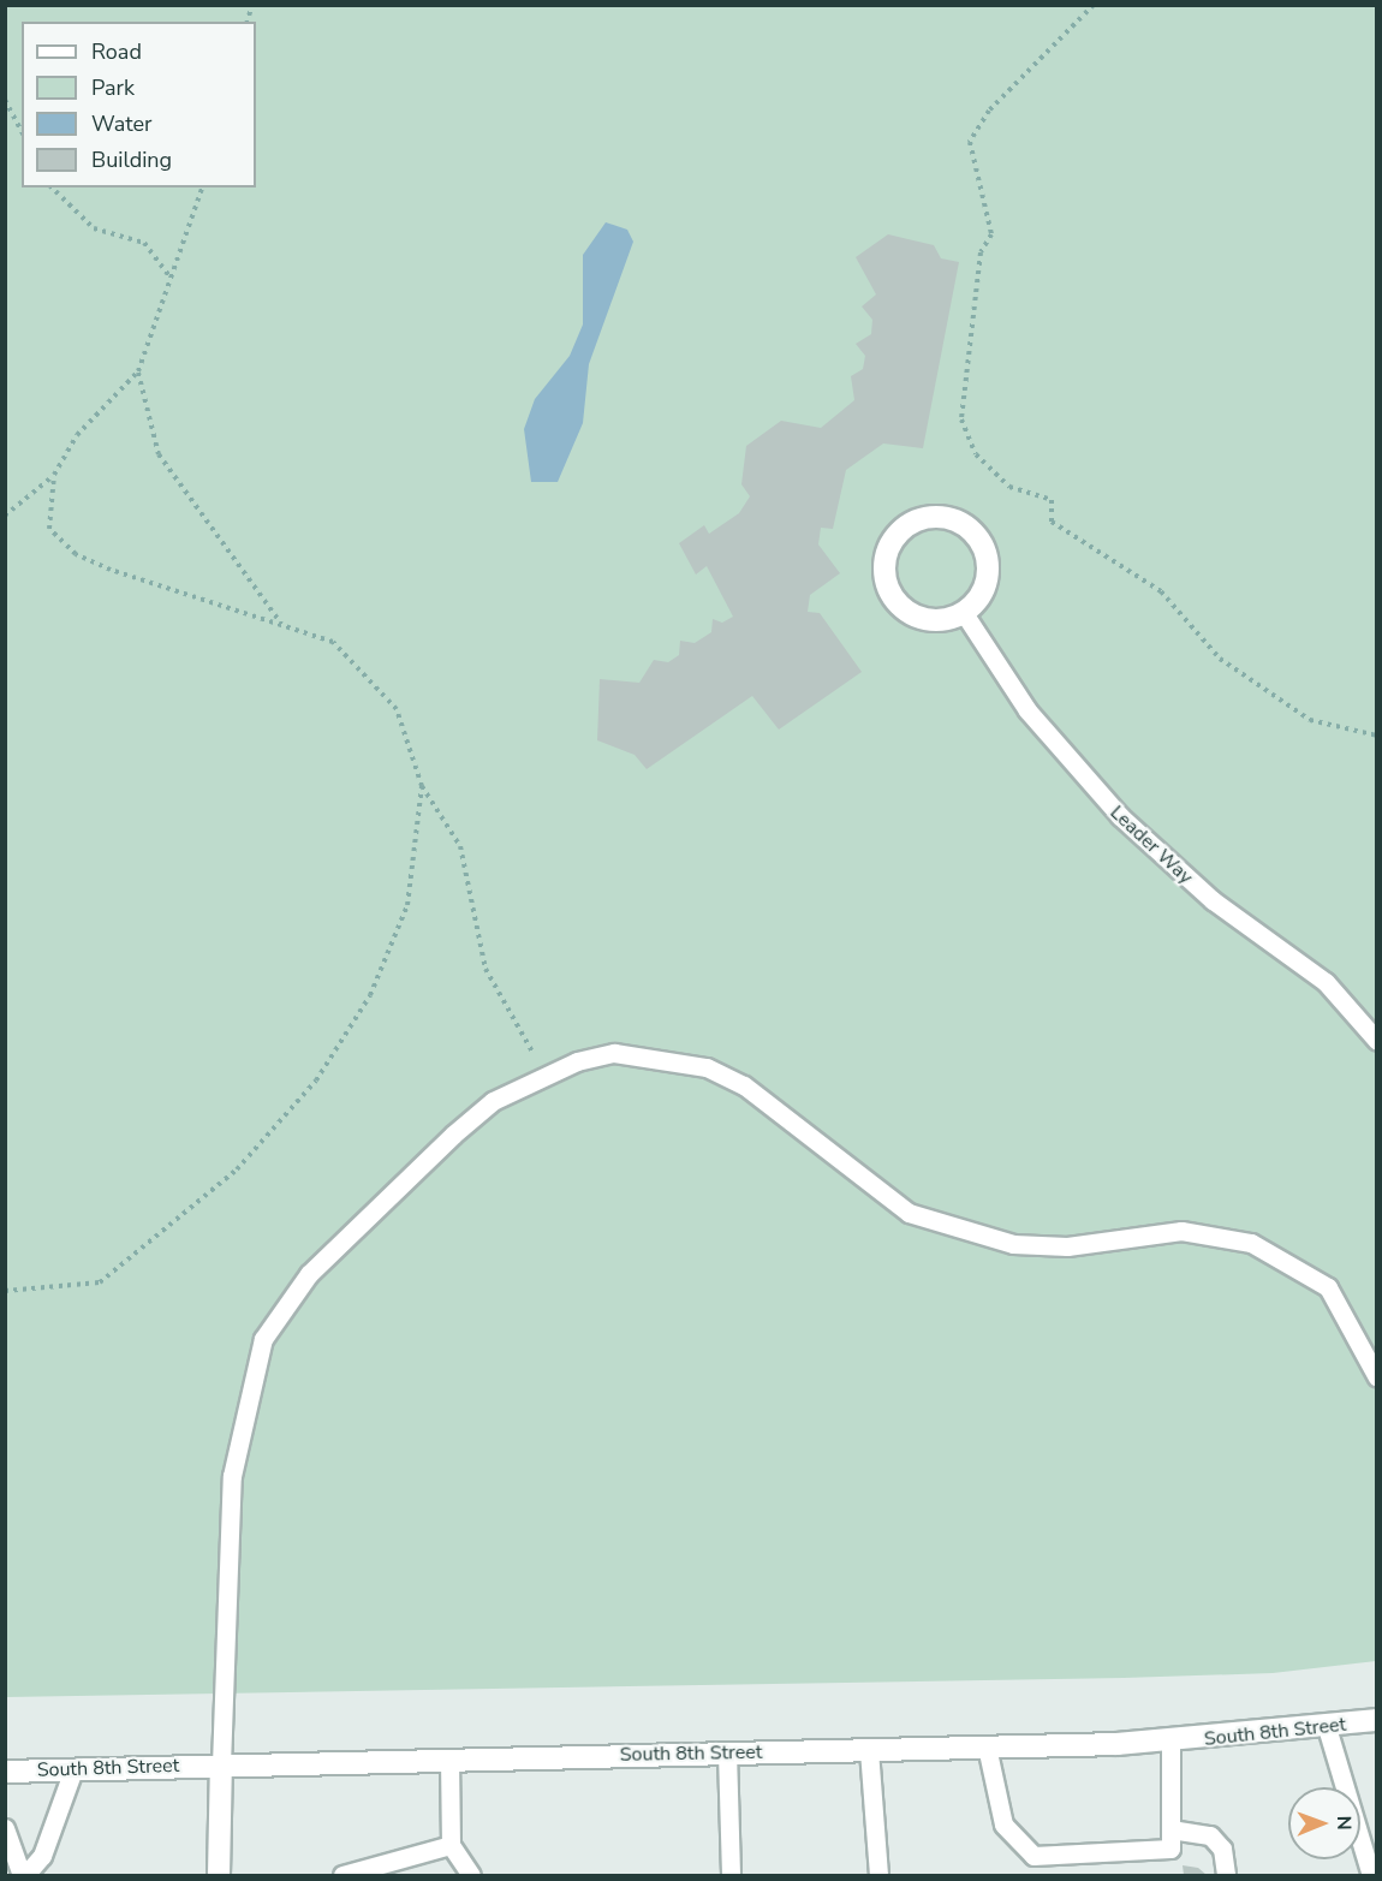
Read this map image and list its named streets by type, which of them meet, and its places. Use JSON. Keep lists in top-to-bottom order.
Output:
{
  "streets": {
    "main road": ["South 8th Street"],
    "lane": ["Leader Way"]
  },
  "legend": [
    "Road",
    "Park",
    "Water",
    "Building"
  ],
  "north": "right"
}
